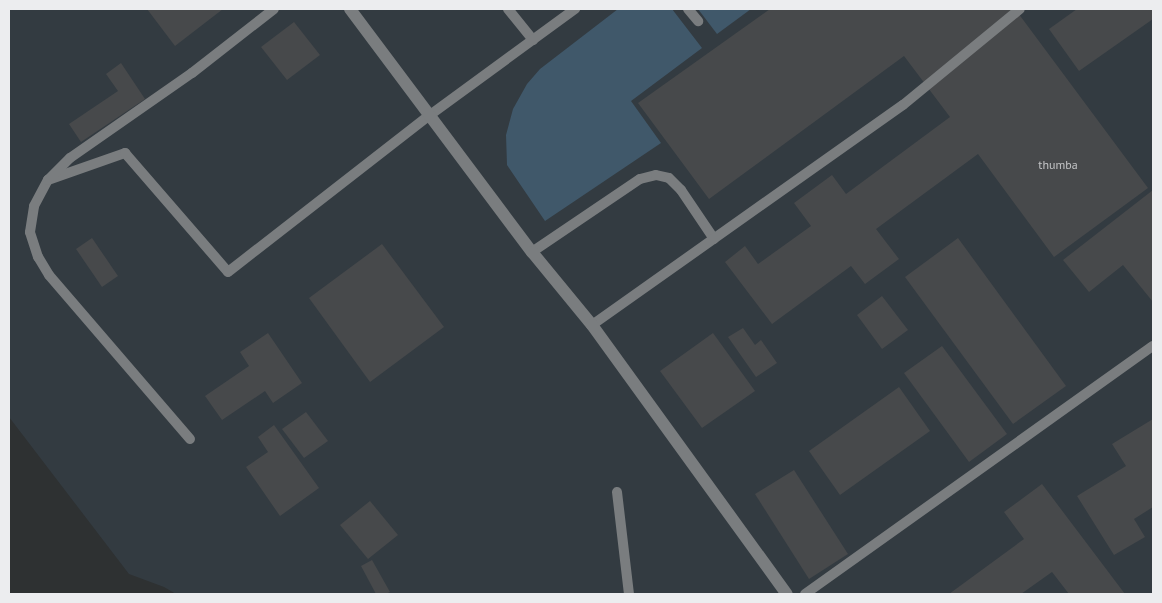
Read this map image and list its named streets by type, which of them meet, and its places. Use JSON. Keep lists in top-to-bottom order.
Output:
{
  "house_numbers": ["thumba"]
}
